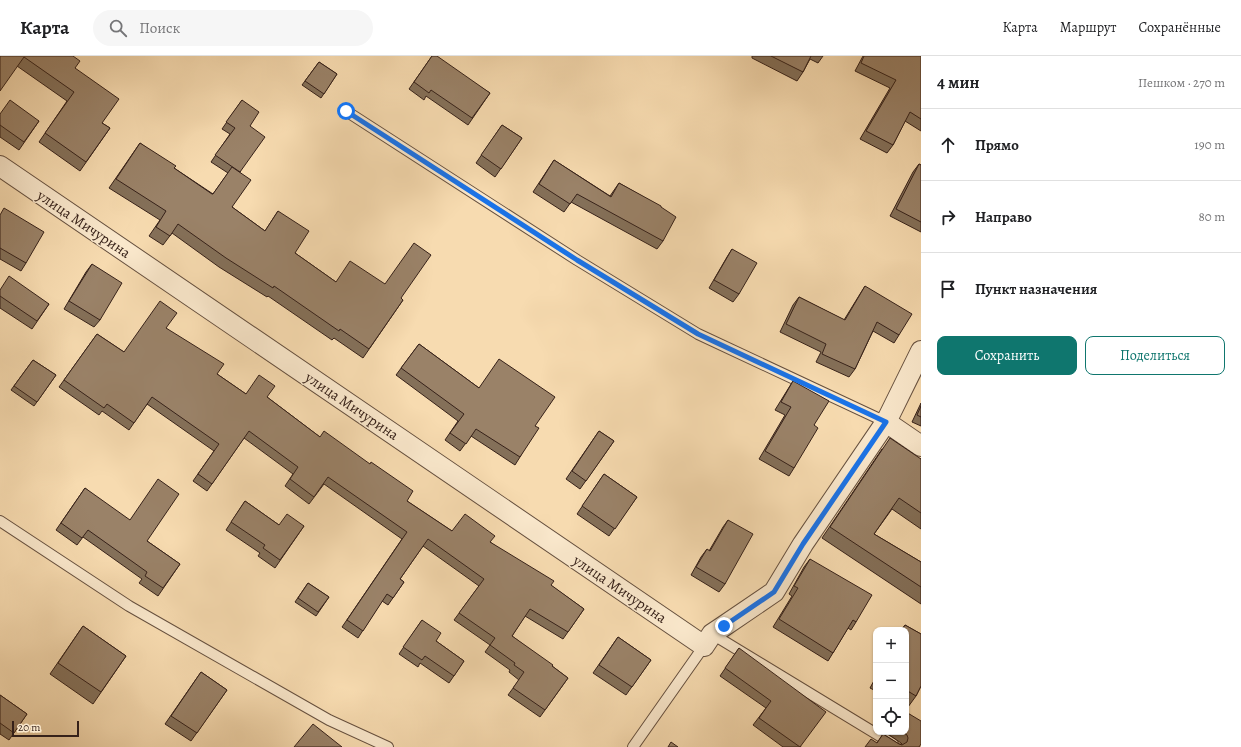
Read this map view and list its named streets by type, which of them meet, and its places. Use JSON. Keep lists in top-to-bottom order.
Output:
{
  "streets": {
    "street": ["улица Мичурина"]
  },
  "scale_bar": "20 m",
  "page": {
    "header": "Карта",
    "search": "Поиск",
    "nav": ["Карта", "Маршрут", "Сохранённые"],
    "heading": ["4 мин", "Пешком · 270 m"],
    "list": [
      ["Прямо", "190 m"],
      ["Направо", "80 m"],
      "Пункт назначения"
    ],
    "buttons": ["Сохранить", "Поделиться"],
    "map_buttons": ["+", "−"],
    "scale": "20 m"
  }
}
